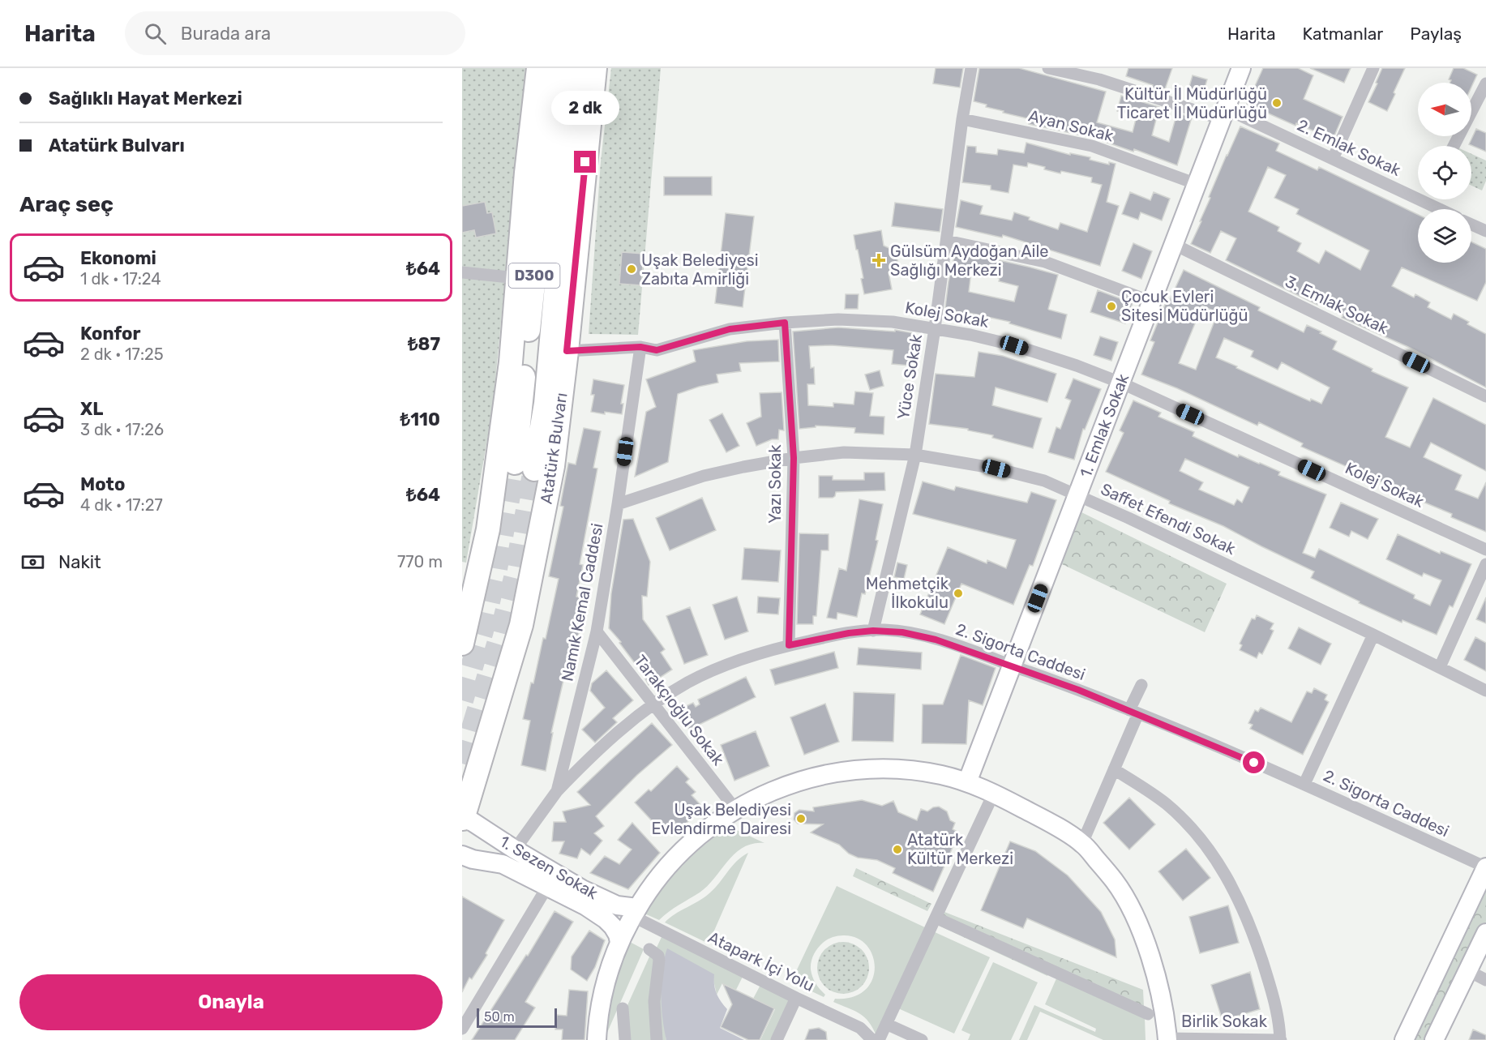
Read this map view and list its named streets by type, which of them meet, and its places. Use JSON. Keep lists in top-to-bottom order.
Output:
{
  "streets": {
    "highway": ["D300", "Atatürk Bulvarı"],
    "main road": ["1. Emlak Sokak", "1. Sezen Sokak"],
    "street": [
      "Ayan Sokak",
      "2. Emlak Sokak",
      "3. Emlak Sokak",
      "Kolej Sokak",
      "Yüce Sokak",
      "Yazı Sokak",
      "Saffet Efendi Sokak",
      "Namık Kemal Caddesi",
      "2. Sigorta Caddesi",
      "Tarakçıoğlu Sokak",
      "Atapark İçi Yolu",
      "Birlik Sokak"
    ]
  },
  "crossings": [
    ["Ayan Sokak", "Yüce Sokak"],
    ["Ayan Sokak", "1. Emlak Sokak"],
    ["2. Emlak Sokak", "1. Emlak Sokak"],
    ["3. Emlak Sokak", "1. Emlak Sokak"],
    ["Kolej Sokak", "Yüce Sokak"],
    ["Kolej Sokak", "1. Emlak Sokak"],
    ["Kolej Sokak", "Atatürk Bulvarı"],
    ["Kolej Sokak", "Yazı Sokak"],
    ["Kolej Sokak", "Namık Kemal Caddesi"],
    ["Yüce Sokak", "Saffet Efendi Sokak"],
    ["Yüce Sokak", "2. Sigorta Caddesi"],
    ["1. Emlak Sokak", "Saffet Efendi Sokak"],
    ["1. Emlak Sokak", "2. Sigorta Caddesi"],
    ["Atatürk Bulvarı", "1. Sezen Sokak"],
    ["Yazı Sokak", "Saffet Efendi Sokak"],
    ["Yazı Sokak", "2. Sigorta Caddesi"],
    ["Saffet Efendi Sokak", "Namık Kemal Caddesi"],
    ["Namık Kemal Caddesi", "2. Sigorta Caddesi"],
    ["Namık Kemal Caddesi", "Tarakçıoğlu Sokak"],
    ["Namık Kemal Caddesi", "1. Sezen Sokak"],
    ["2. Sigorta Caddesi", "Tarakçıoğlu Sokak"],
    ["1. Sezen Sokak", "Atapark İçi Yolu"]
  ],
  "places": {
    "other": [
      "Kültür İl Müdürlüğü Ticaret İl Müdürlüğü",
      "Uşak Belediyesi Zabıta Amirliği",
      "Çocuk Evleri Sitesi Müdürlüğü",
      "Mehmetçik İlkokulu",
      "Uşak Belediyesi Evlendirme Dairesi",
      "Atatürk Kültür Merkezi"
    ],
    "health": ["Gülsüm Aydoğan Aile Sağlığı Merkezi"]
  },
  "scale_bar": "50 m",
  "north": "left",
  "page": {
    "header": "Harita",
    "search": "Burada ara",
    "nav": ["Harita", "Katmanlar", "Paylaş"],
    "banner": ["Sağlıklı Hayat Merkezi", "Atatürk Bulvarı"],
    "bubble": "2 dk",
    "heading": "Araç seç",
    "list": [
      {
        "name": "Ekonomi",
        "note": "1 dk · 17:24",
        "value": "₺64"
      },
      {
        "name": "Konfor",
        "note": "2 dk · 17:25",
        "value": "₺87"
      },
      {
        "name": "XL",
        "note": "3 dk · 17:26",
        "value": "₺110"
      },
      {
        "name": "Moto",
        "note": "4 dk · 17:27",
        "value": "₺64"
      }
    ],
    "pay": ["Nakit", "770 m"],
    "buttons": "Onayla",
    "scale": "50 m"
  }
}
